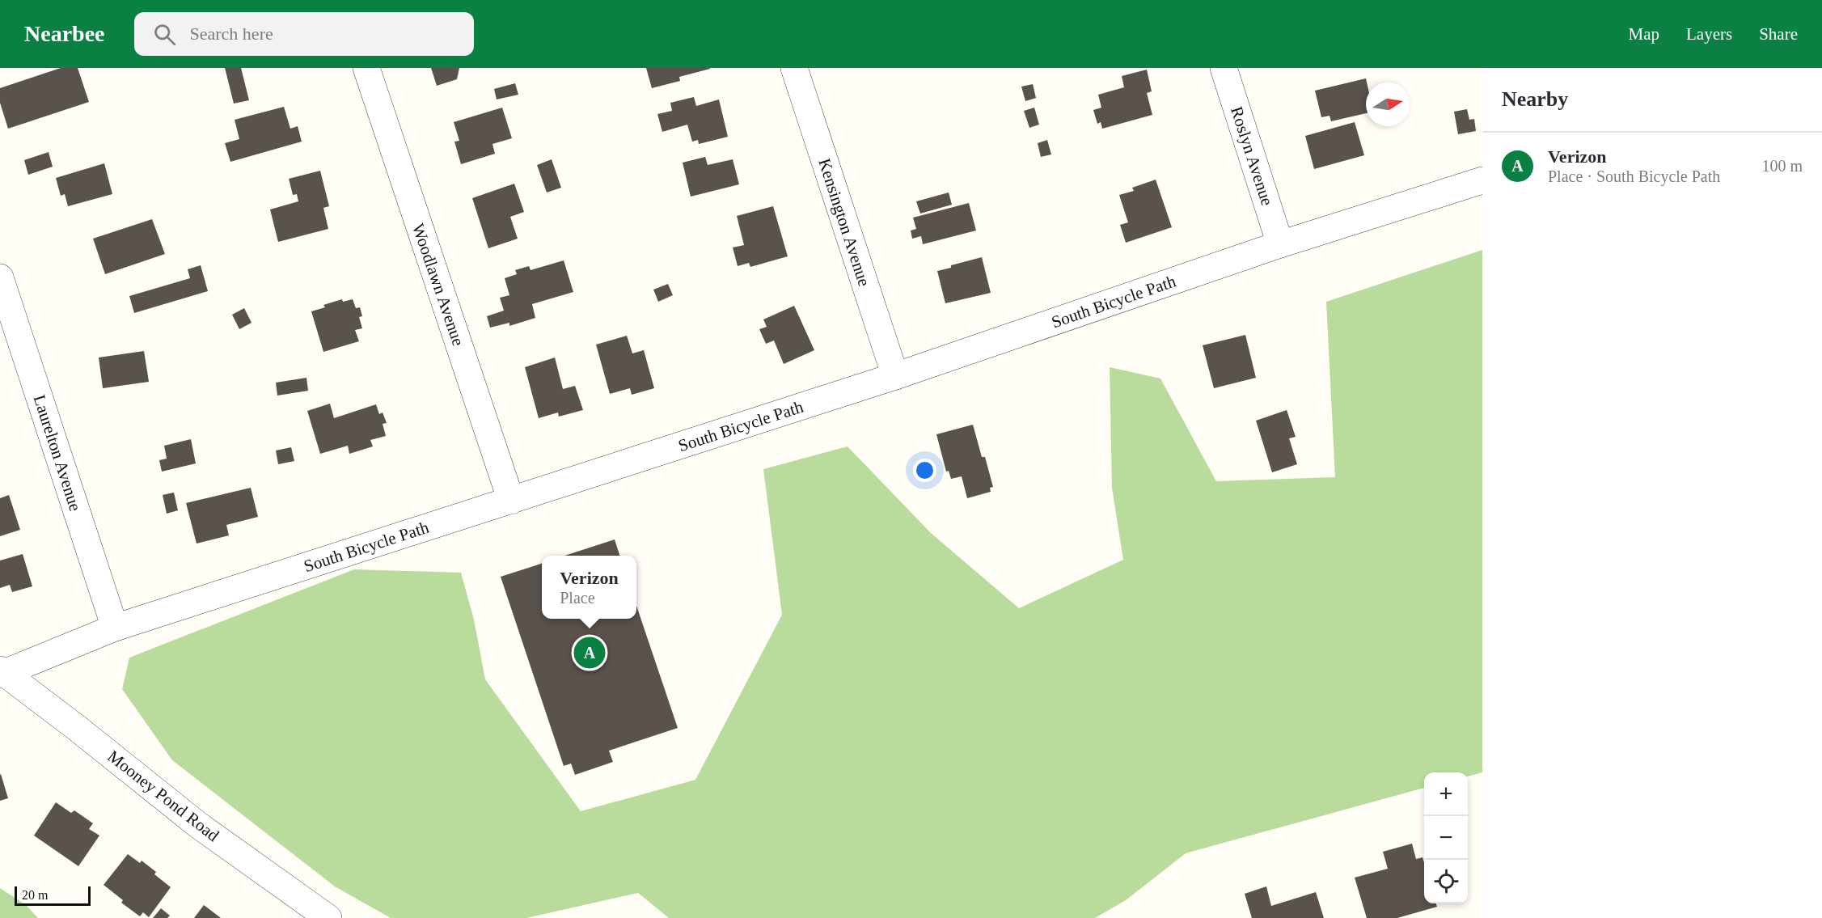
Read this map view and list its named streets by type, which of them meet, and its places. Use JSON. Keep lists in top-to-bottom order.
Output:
{
  "streets": {
    "street": [
      "Roslyn Avenue",
      "Kensington Avenue",
      "Woodlawn Avenue",
      "South Bicycle Path",
      "Laurelton Avenue",
      "Mooney Pond Road"
    ]
  },
  "crossings": [
    ["Roslyn Avenue", "South Bicycle Path"],
    ["Kensington Avenue", "South Bicycle Path"],
    ["Woodlawn Avenue", "South Bicycle Path"],
    ["South Bicycle Path", "Laurelton Avenue"],
    ["South Bicycle Path", "Mooney Pond Road"]
  ],
  "scale_bar": "20 m",
  "north": "right",
  "page": {
    "header": "Nearbee",
    "search": "Search here",
    "nav": ["Map", "Layers", "Share"],
    "heading": "Nearby",
    "list": [
      {
        "mark": "A",
        "name": "Verizon",
        "note": "Place · South Bicycle Path",
        "value": "100 m"
      }
    ],
    "popup": ["Verizon", "Place"],
    "pins": "A",
    "map_buttons": ["+", "−"],
    "scale": "20 m"
  }
}
